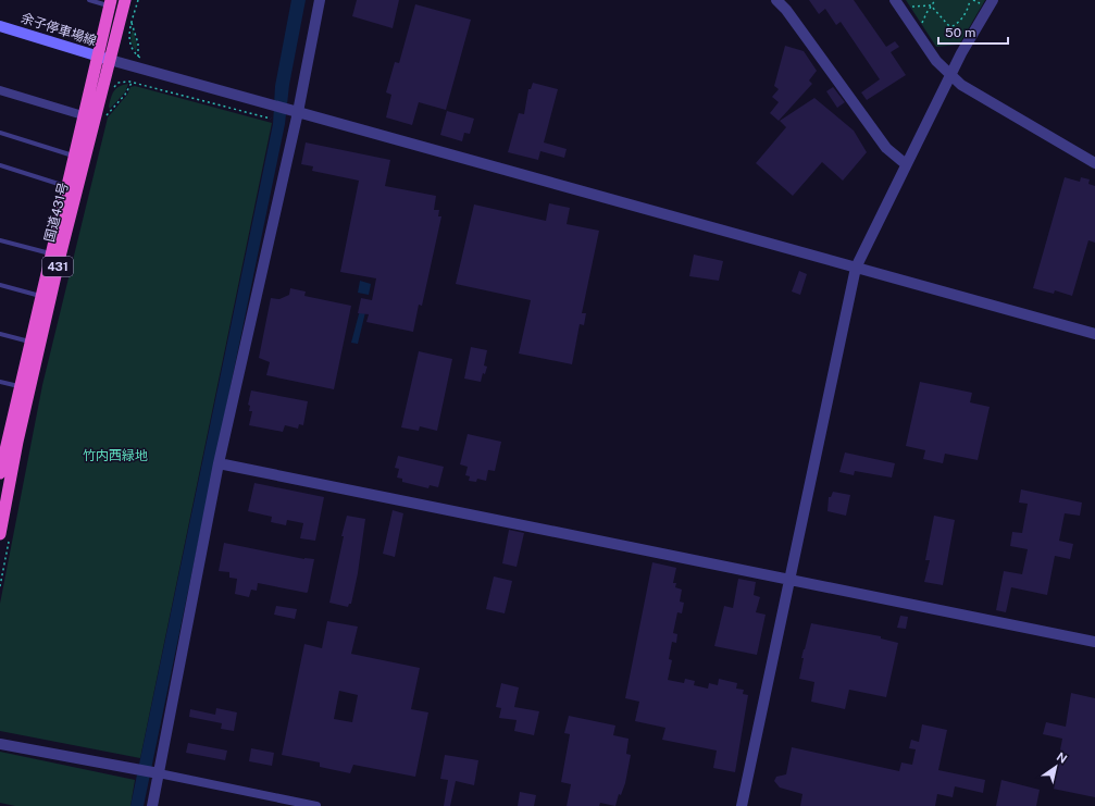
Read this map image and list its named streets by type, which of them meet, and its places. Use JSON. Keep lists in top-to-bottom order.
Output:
{
  "streets": {
    "highway": ["国道431号", "431"],
    "main road": ["余子停車場線"]
  },
  "crossings": [
    ["余子停車場線", "国道431号"]
  ],
  "parks": ["竹内西緑地"],
  "scale_bar": "50 m",
  "north": "top right"
}
